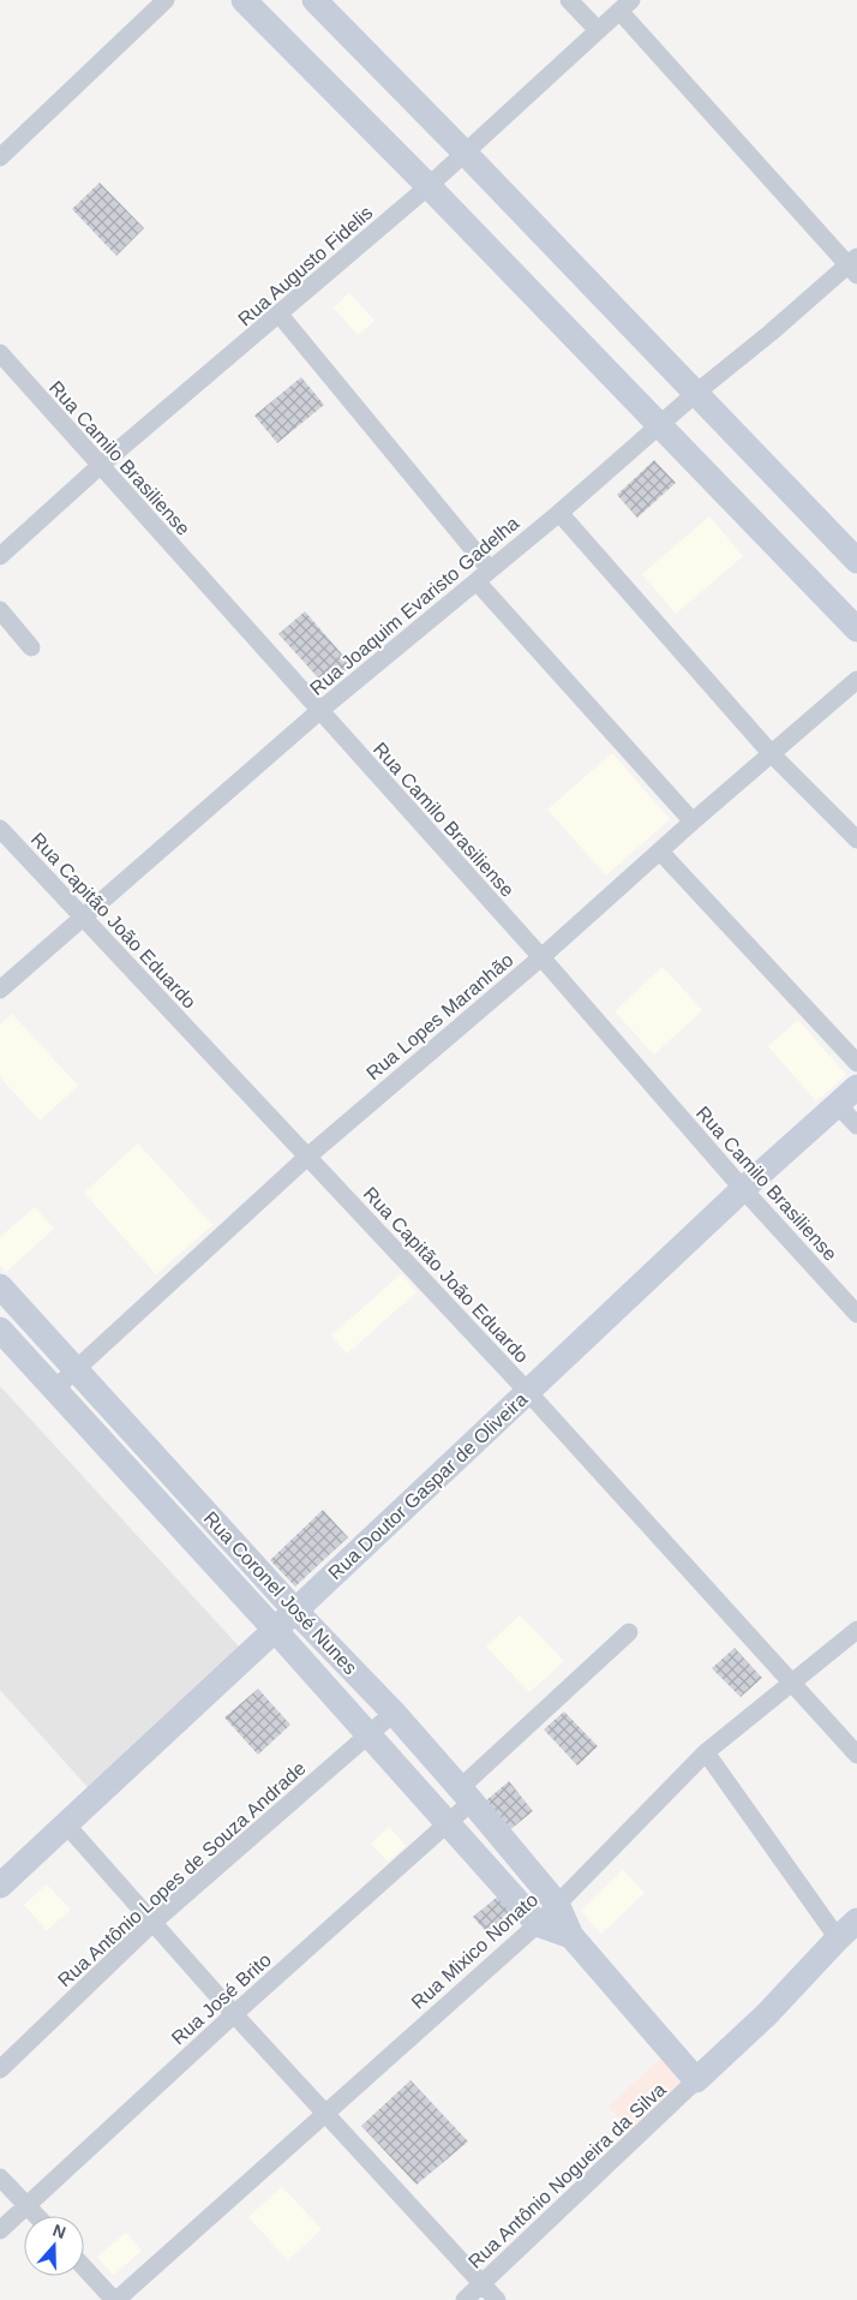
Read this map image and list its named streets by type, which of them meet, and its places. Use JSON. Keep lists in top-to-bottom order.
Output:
{
  "streets": {
    "street": [
      "Rua Augusto Fidelis",
      "Rua Camilo Brasiliense",
      "Rua Joaquim Evaristo Gadelha",
      "Rua Capitão João Eduardo",
      "Rua Lopes Maranhão",
      "Rua Doutor Gaspar de Oliveira",
      "Rua Coronel José Nunes",
      "Rua Antônio Lopes de Souza Andrade",
      "Rua Mixico Nonato",
      "Rua José Brito",
      "Rua Antônio Nogueira da Silva"
    ]
  },
  "crossings": [
    ["Rua Augusto Fidelis", "Rua Camilo Brasiliense"],
    ["Rua Camilo Brasiliense", "Rua Joaquim Evaristo Gadelha"],
    ["Rua Camilo Brasiliense", "Rua Lopes Maranhão"],
    ["Rua Camilo Brasiliense", "Rua Doutor Gaspar de Oliveira"],
    ["Rua Joaquim Evaristo Gadelha", "Rua Capitão João Eduardo"],
    ["Rua Capitão João Eduardo", "Rua Lopes Maranhão"],
    ["Rua Capitão João Eduardo", "Rua Doutor Gaspar de Oliveira"],
    ["Rua Capitão João Eduardo", "Rua Mixico Nonato"],
    ["Rua Lopes Maranhão", "Rua Coronel José Nunes"],
    ["Rua Doutor Gaspar de Oliveira", "Rua Coronel José Nunes"],
    ["Rua Coronel José Nunes", "Rua Antônio Lopes de Souza Andrade"],
    ["Rua Coronel José Nunes", "Rua Mixico Nonato"],
    ["Rua Coronel José Nunes", "Rua José Brito"]
  ],
  "north": "top"
}
